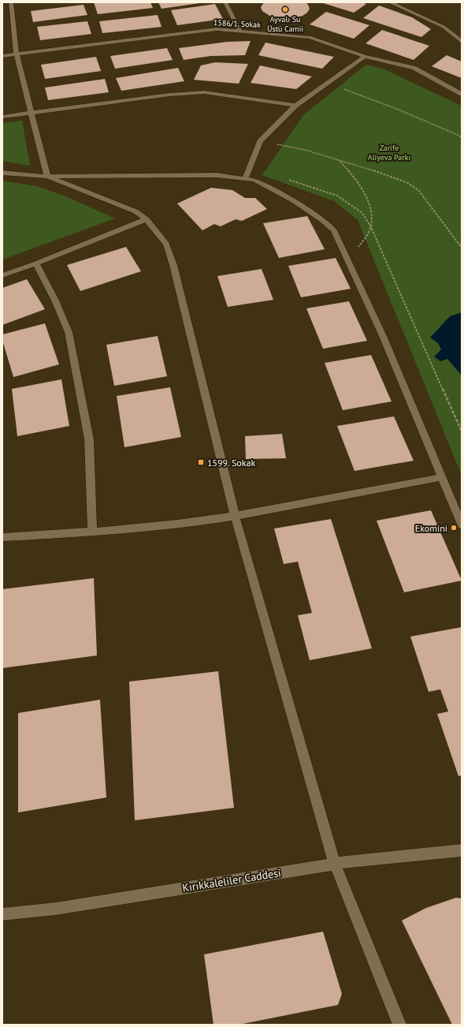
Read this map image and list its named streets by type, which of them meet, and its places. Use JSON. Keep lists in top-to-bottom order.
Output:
{
  "streets": {
    "street": ["1586/1. Sokak", "Kırıkkaleliler Caddesi"]
  },
  "parks": ["Zarife Aliyeva Parkı"],
  "places": {
    "other": ["Ayvalı Su Üstü Camii", "Ekomini"],
    "transit": ["1599. Sokak"]
  }
}
